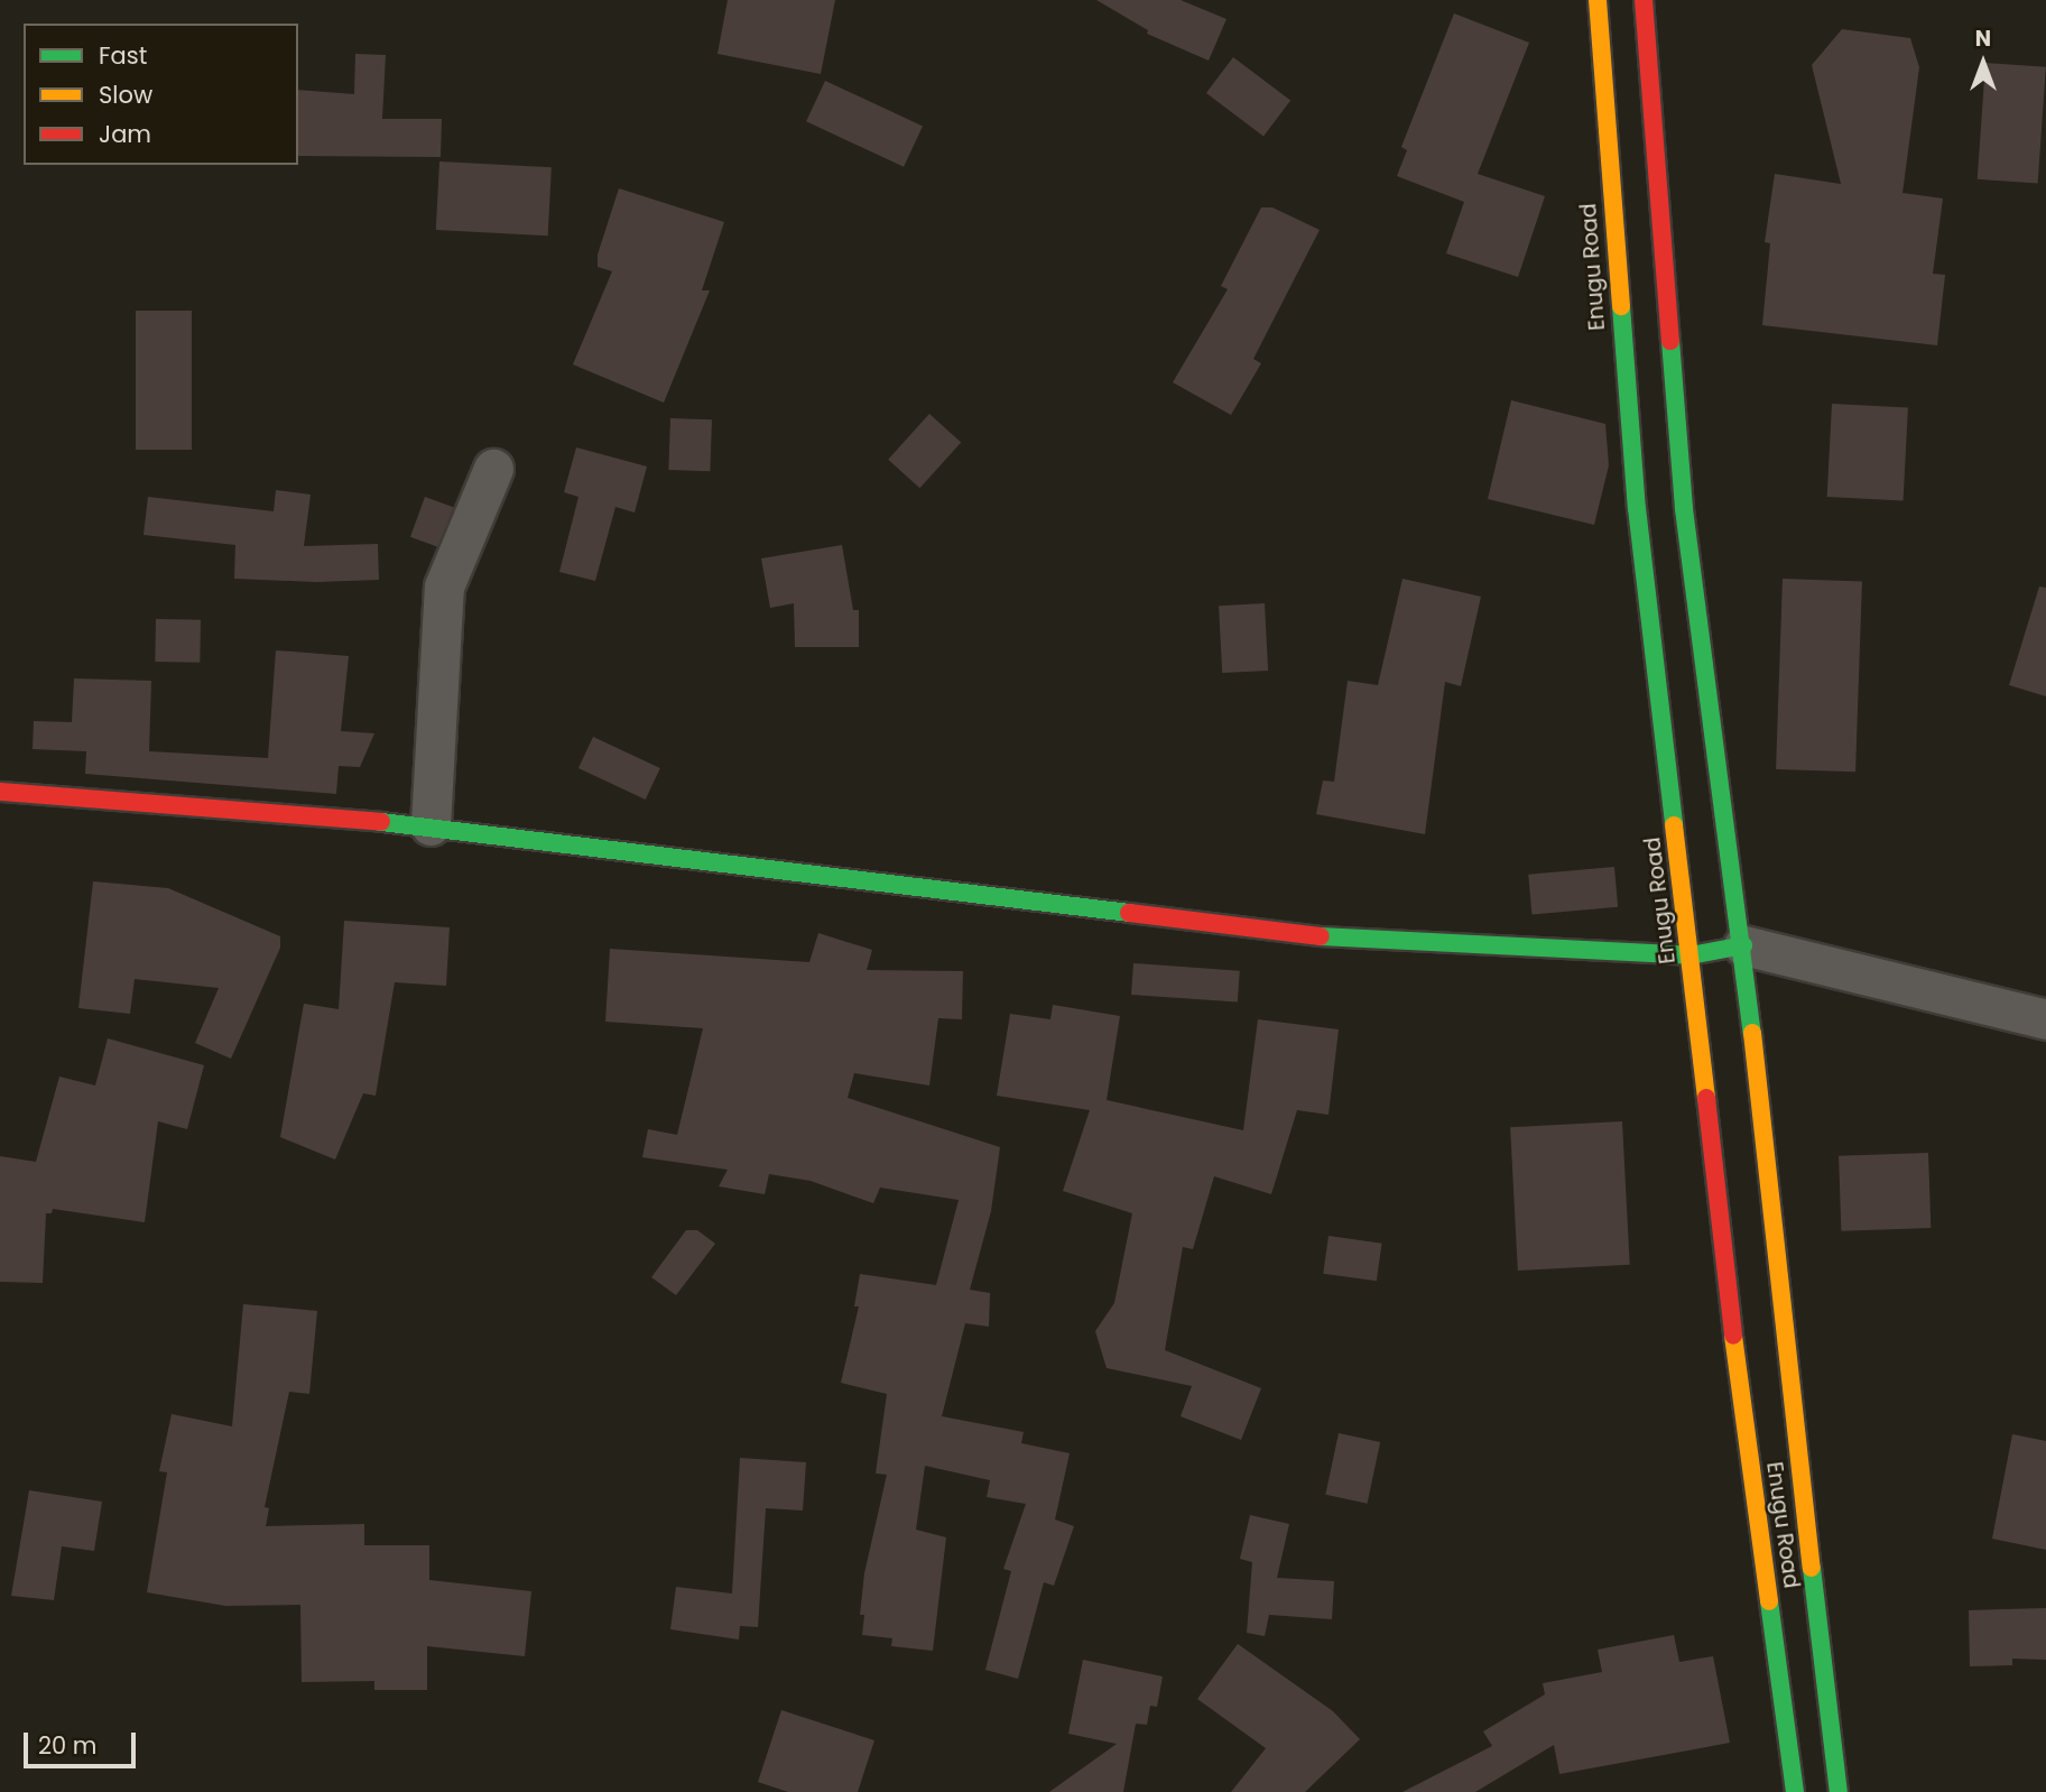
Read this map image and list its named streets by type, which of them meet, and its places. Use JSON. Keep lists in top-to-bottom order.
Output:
{
  "streets": {
    "main road": ["Enugu Road"]
  },
  "legend": ["Fast", "Slow", "Jam"],
  "scale_bar": "20 m",
  "north": "top"
}
